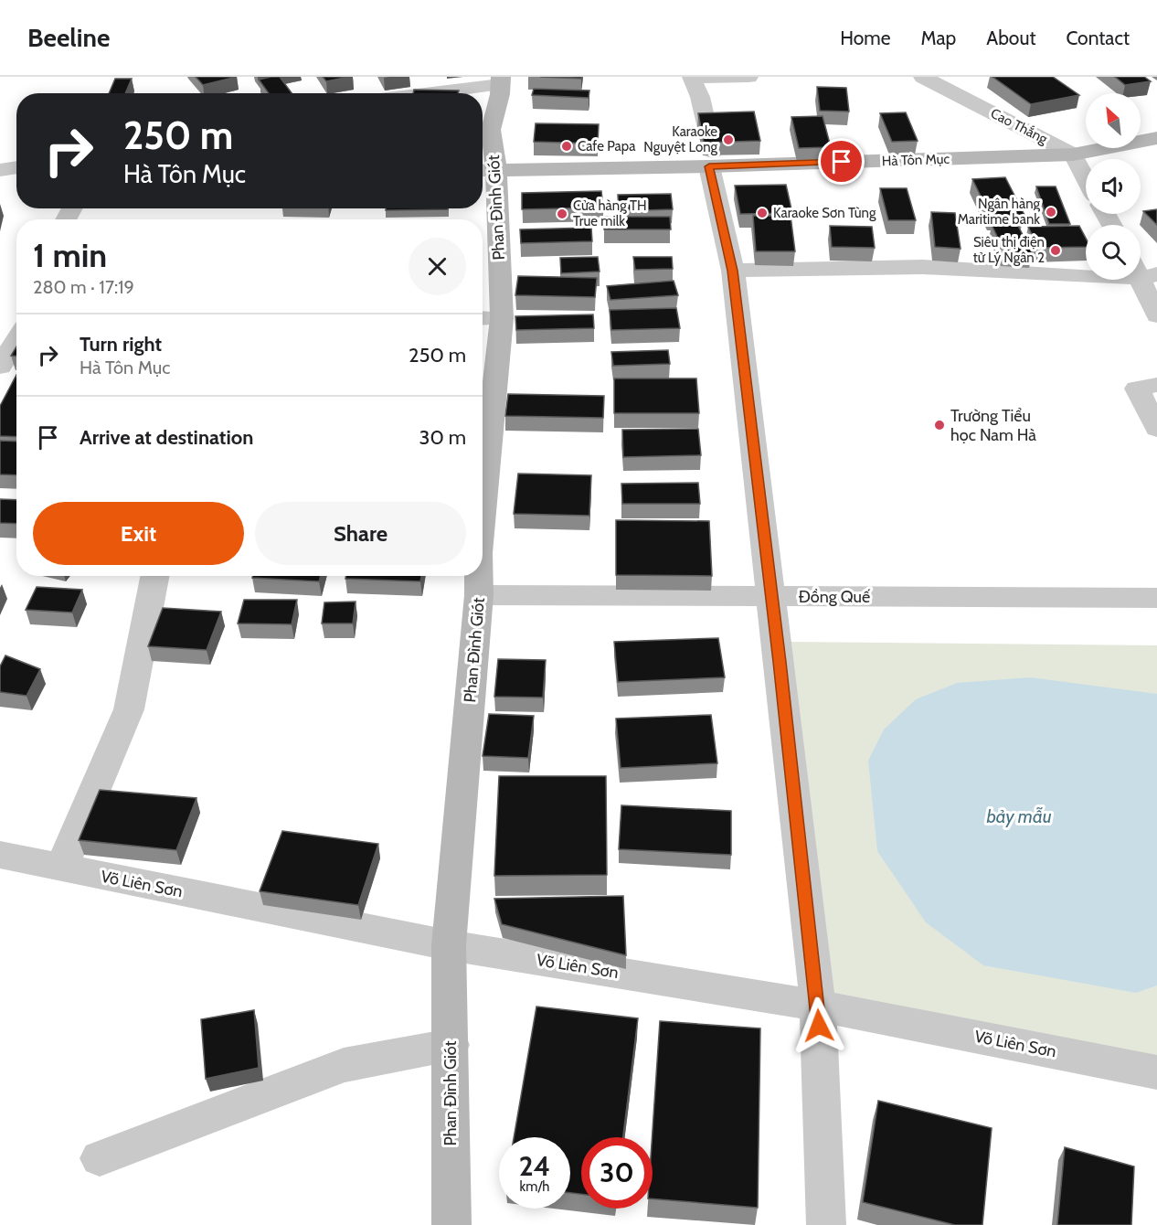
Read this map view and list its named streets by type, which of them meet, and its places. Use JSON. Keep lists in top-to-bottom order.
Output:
{
  "streets": {
    "street": [
      "Cao Thắng",
      "Hà Tôn Mục",
      "Phan Đình Giót",
      "Đồng Quế",
      "Võ Liên Sơn"
    ]
  },
  "crossings": [
    ["Cao Thắng", "Hà Tôn Mục"],
    ["Hà Tôn Mục", "Phan Đình Giót"],
    ["Phan Đình Giót", "Đồng Quế"],
    ["Phan Đình Giót", "Võ Liên Sơn"]
  ],
  "water": ["bảy mẫu"],
  "places": [
    "Karaoke Nguyệt Long",
    "Cafe Papa",
    "Ngân hàng Maritime bank",
    "Karaoke Sơn Tùng",
    "Cửa hàng TH True milk",
    "Siêu thị điện tử Lý Ngân 2",
    "Trường Tiểu học Nam Hà"
  ],
  "north": "top left",
  "page": {
    "header": "Beeline",
    "nav": [
      "Home",
      "Map",
      "About",
      "Contact"
    ],
    "turn": ["250 m", "Hà Tôn Mục"],
    "heading": ["1 min", "280 m · 17:19"],
    "list": [
      {
        "name": "Turn right",
        "note": "Hà Tôn Mục",
        "value": "250 m"
      },
      {
        "name": "Arrive at destination",
        "value": "30 m"
      }
    ],
    "buttons": ["Exit", "Share"],
    "speed": "24 km/h",
    "limit": "30"
  }
}
